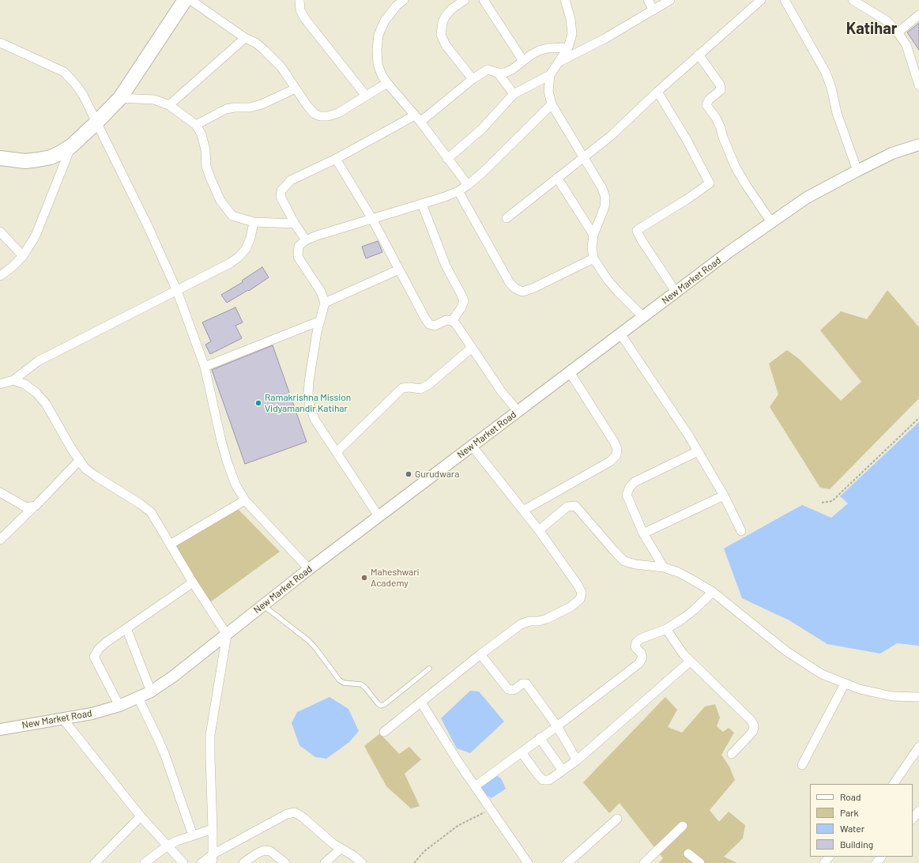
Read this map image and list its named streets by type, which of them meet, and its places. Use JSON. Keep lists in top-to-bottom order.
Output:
{
  "streets": {
    "street": ["New Market Road"]
  },
  "districts": ["Katihar"],
  "places": ["Ramakrishna Mission Vidyamandir Katihar", "Gurudwara", "Maheshwari Academy"],
  "legend": [
    "Road",
    "Park",
    "Water",
    "Building"
  ]
}
